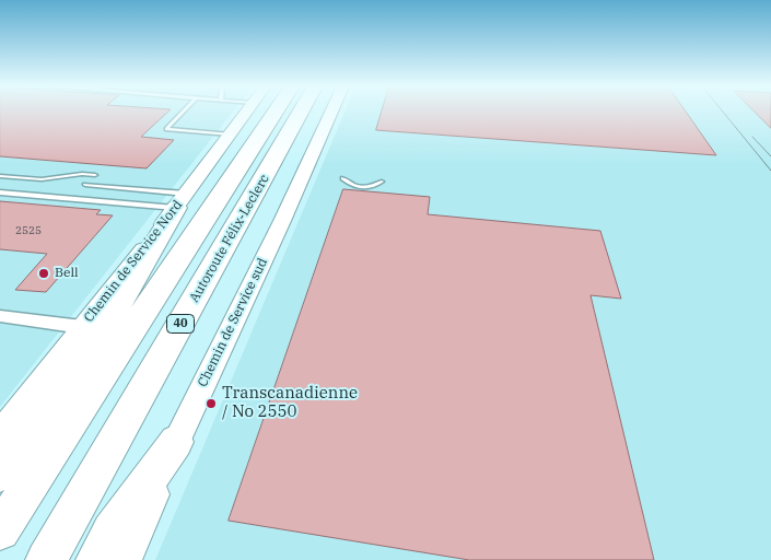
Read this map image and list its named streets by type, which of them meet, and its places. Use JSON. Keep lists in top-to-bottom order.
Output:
{
  "streets": {
    "highway": ["Autoroute Félix-Leclerc", "40"],
    "main road": ["Chemin de Service Nord", "Chemin de Service sud"]
  },
  "places": ["Bell", "Transcanadienne / No 2550"],
  "house_numbers": ["2525"]
}
